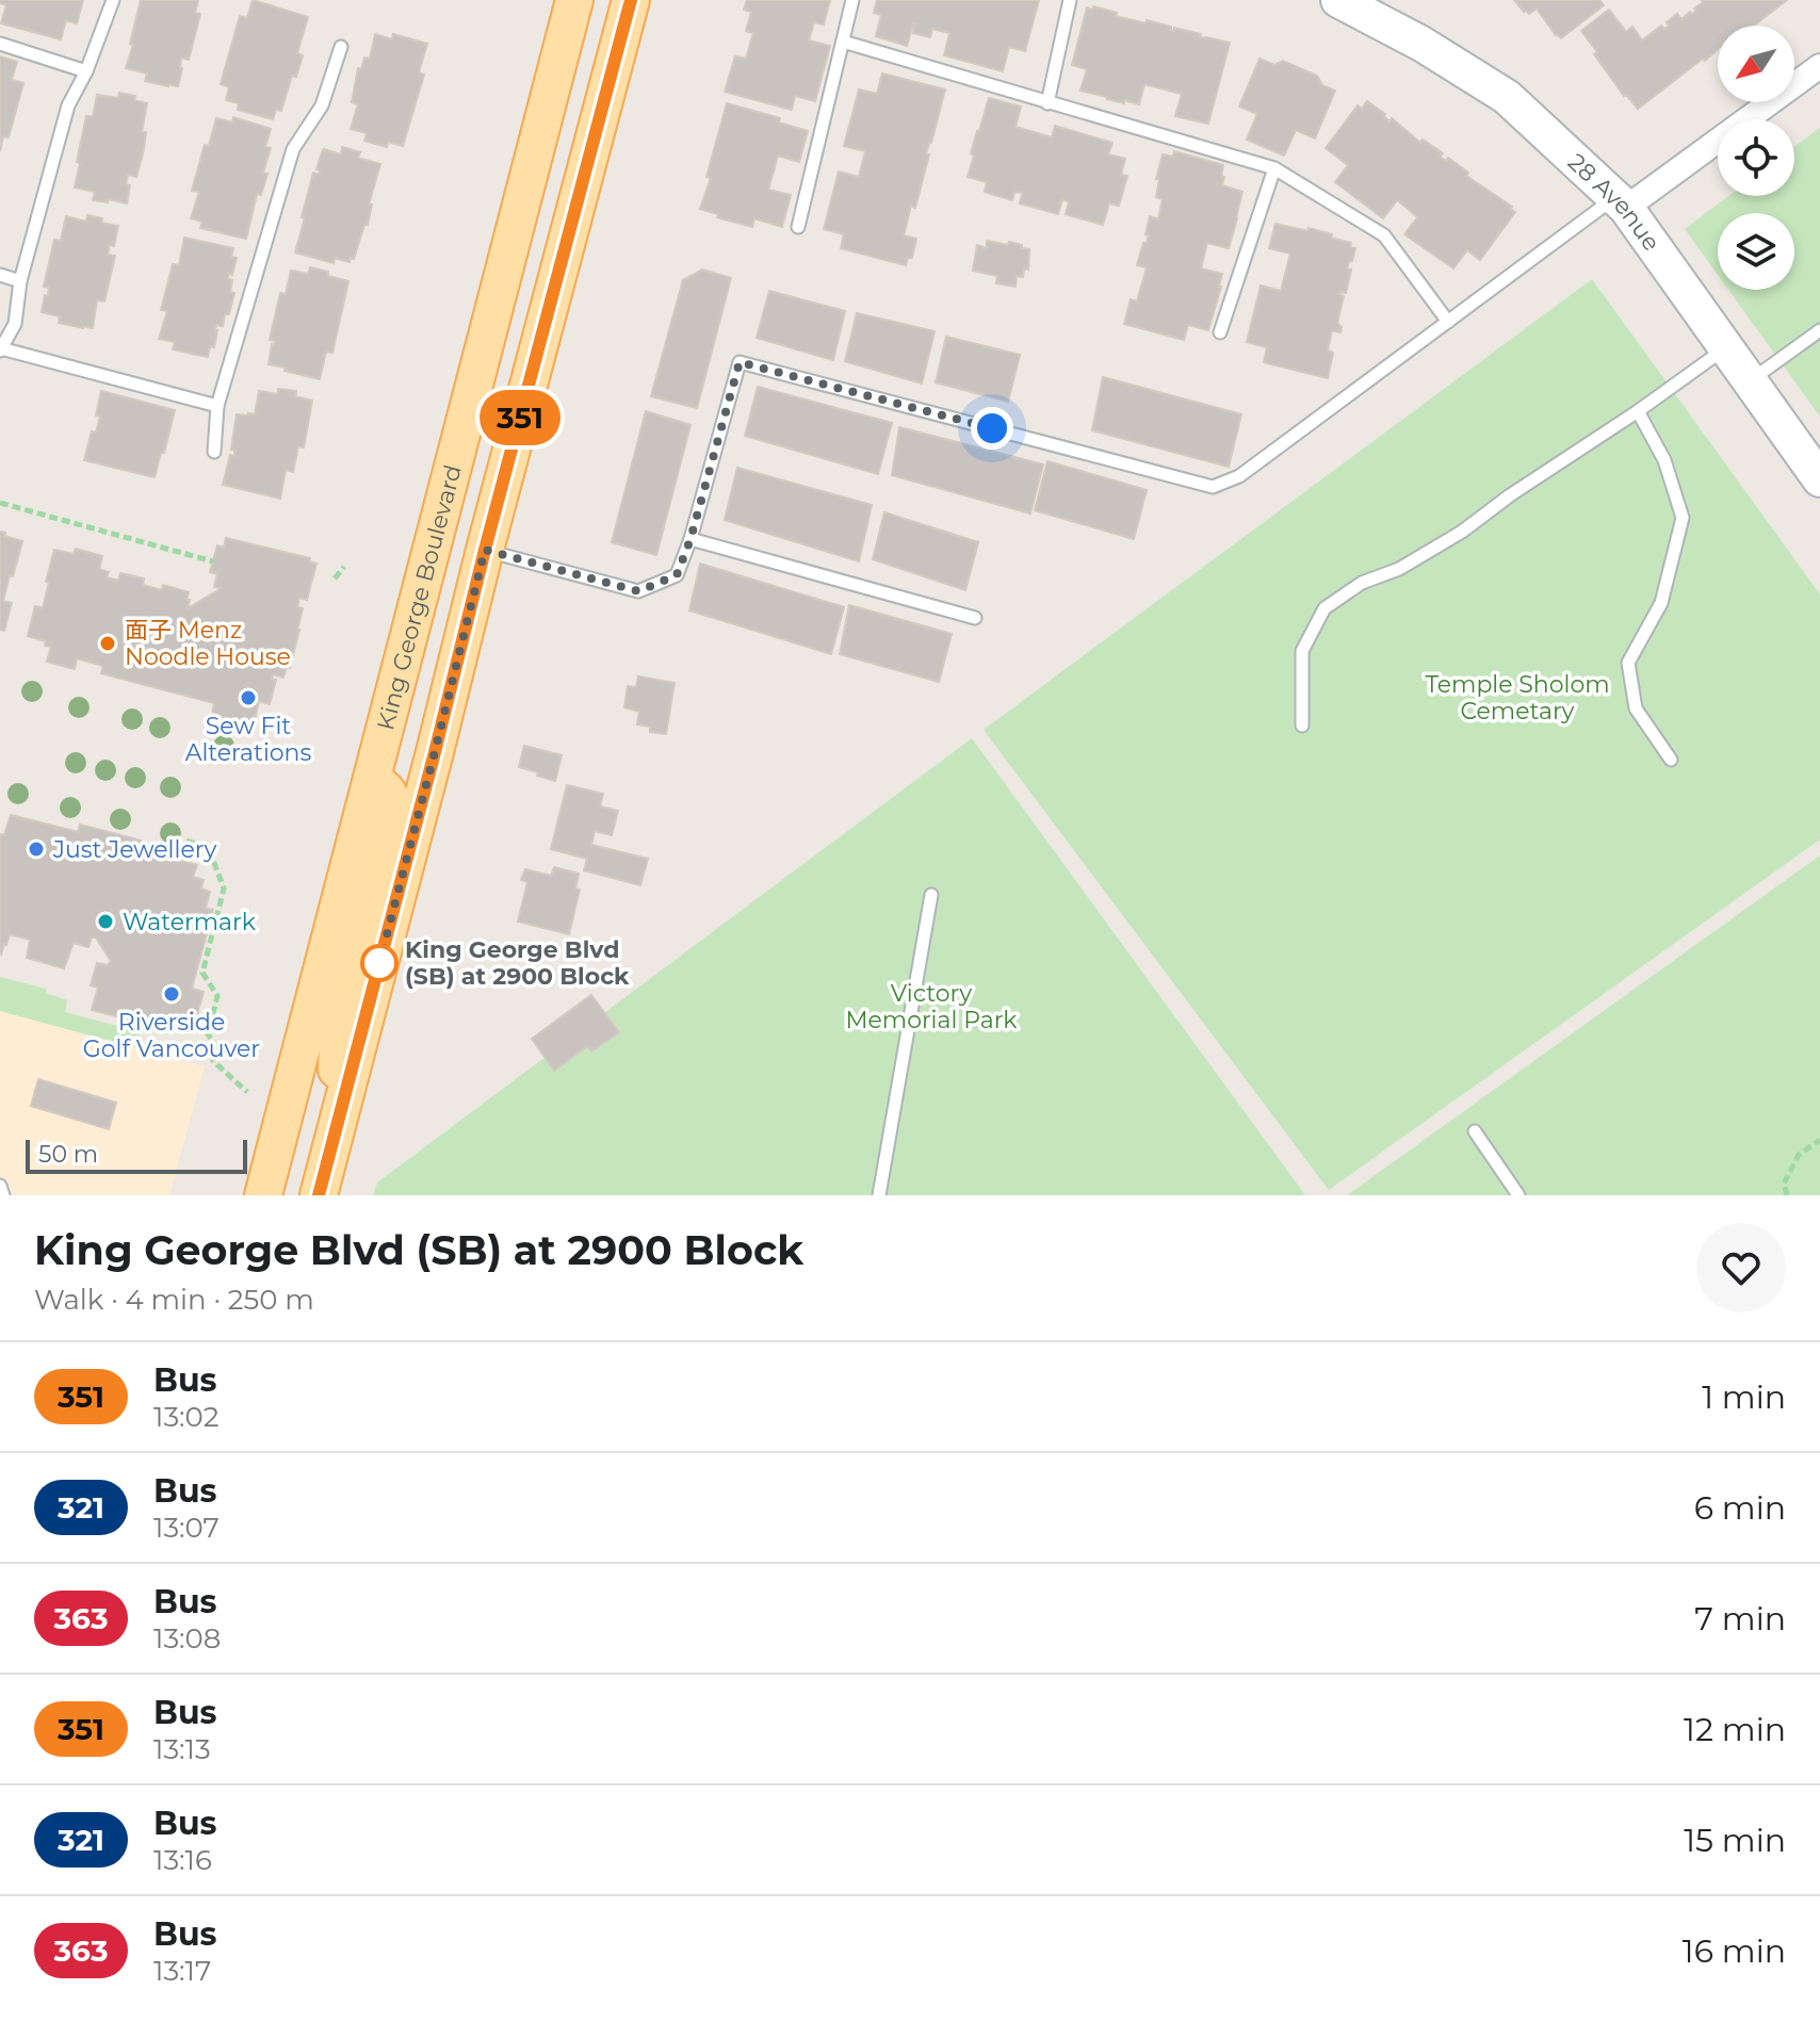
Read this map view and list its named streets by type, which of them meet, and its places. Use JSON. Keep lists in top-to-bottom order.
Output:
{
  "streets": {
    "main road": ["King George Boulevard"],
    "street": ["28 Avenue"]
  },
  "parks": ["Temple Sholom Cemetary", "Victory Memorial Park"],
  "places": [
    "面子 Menz Noodle House",
    "Sew Fit Alterations",
    "Just Jewellery",
    "Watermark",
    "King George Blvd (SB) at 2900 Block",
    "Riverside Golf Vancouver"
  ],
  "lines": ["bus line 351"],
  "scale_bar": "50 m",
  "north": "bottom left",
  "page": {
    "on_map": "351",
    "scale": "50 m",
    "heading": ["King George Blvd (SB) at 2900 Block", "Walk · 4 min · 250 m"],
    "list": [
      {
        "mark": "351",
        "name": "Bus",
        "note": "13:02",
        "value": "1 min"
      },
      {
        "mark": "321",
        "name": "Bus",
        "note": "13:07",
        "value": "6 min"
      },
      {
        "mark": "363",
        "name": "Bus",
        "note": "13:08",
        "value": "7 min"
      },
      {
        "mark": "351",
        "name": "Bus",
        "note": "13:13",
        "value": "12 min"
      },
      {
        "mark": "321",
        "name": "Bus",
        "note": "13:16",
        "value": "15 min"
      },
      {
        "mark": "363",
        "name": "Bus",
        "note": "13:17",
        "value": "16 min"
      }
    ]
  }
}
